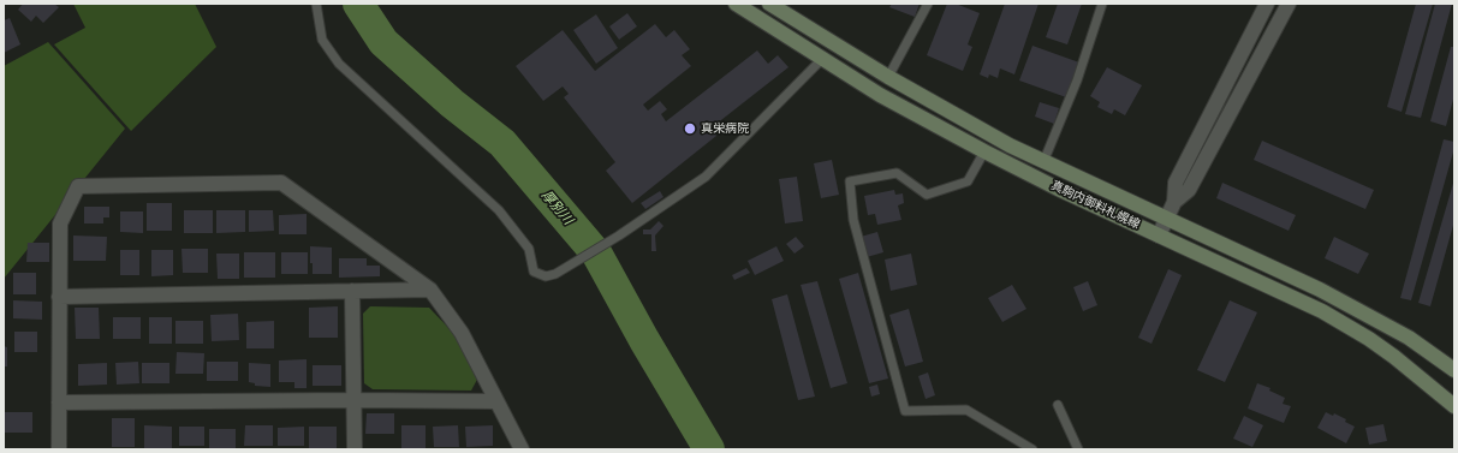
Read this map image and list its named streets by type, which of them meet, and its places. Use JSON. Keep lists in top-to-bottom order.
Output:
{
  "streets": {
    "main road": ["真駒内御料札幌線"]
  },
  "water": ["厚別川"],
  "places": ["真栄病院"]
}
